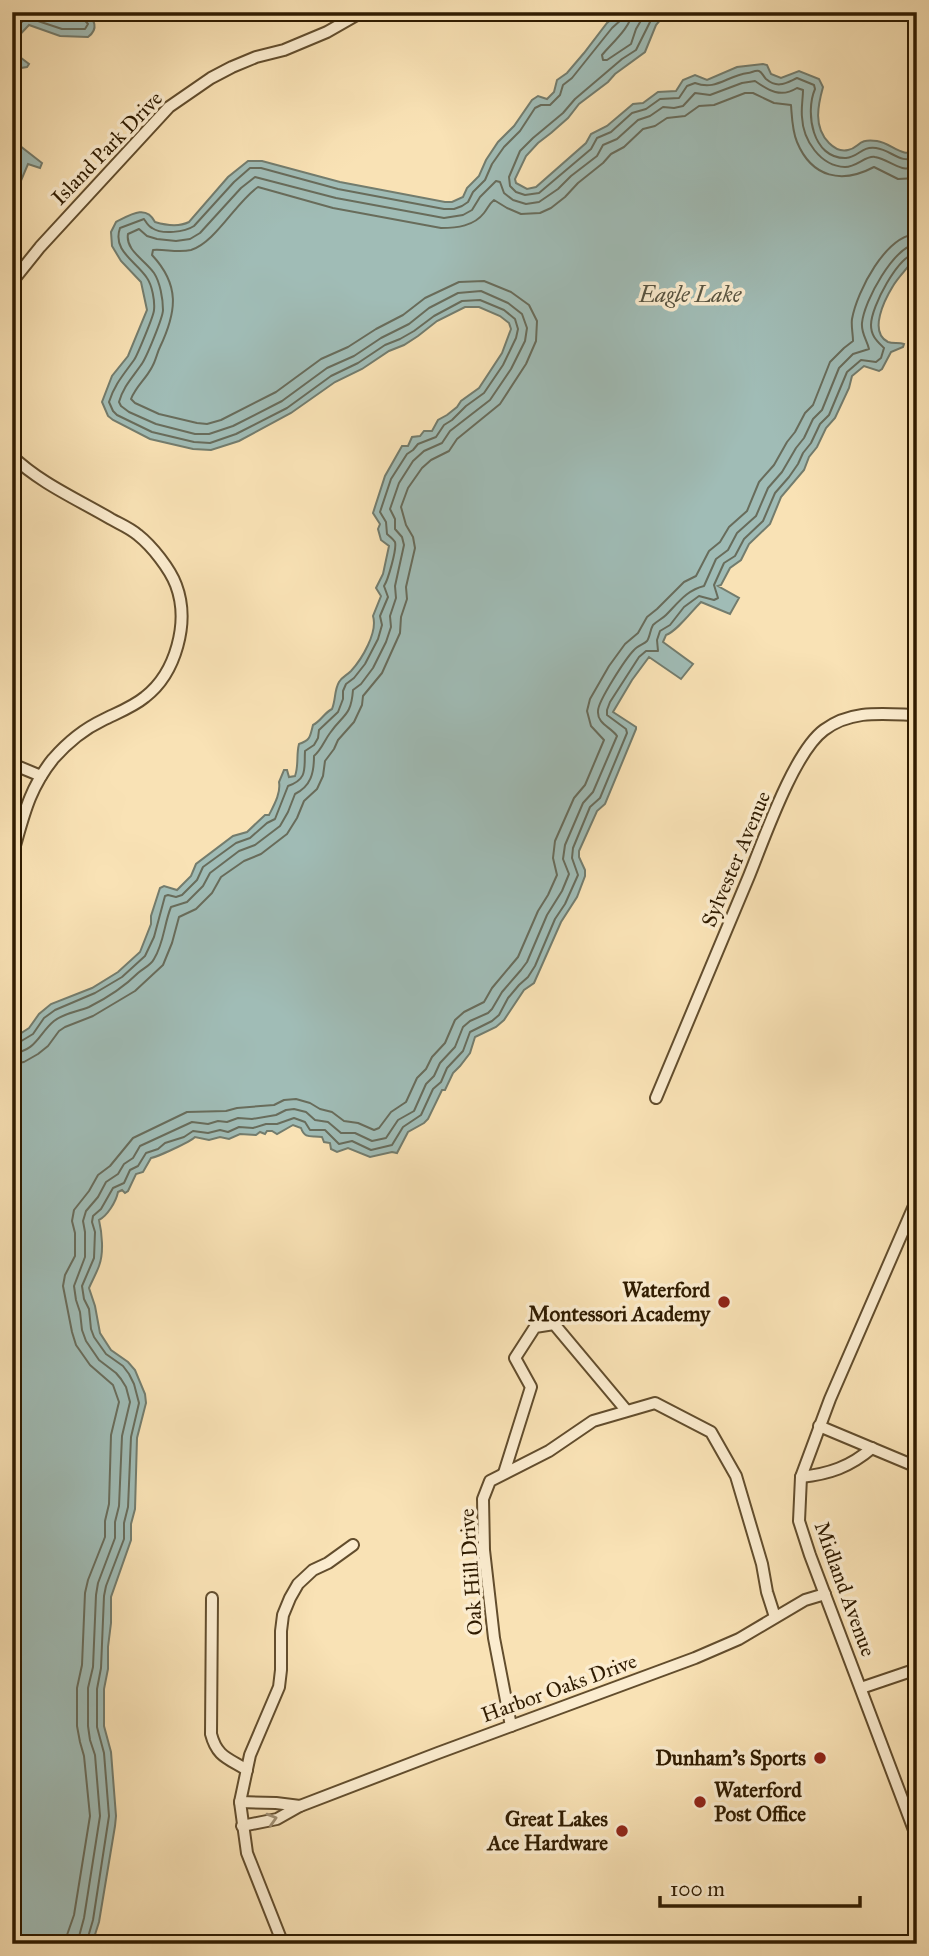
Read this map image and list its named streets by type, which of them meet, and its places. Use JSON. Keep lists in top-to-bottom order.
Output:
{
  "streets": {
    "street": [
      "Island Park Drive",
      "Sylvester Avenue",
      "Oak Hill Drive",
      "Midland Avenue",
      "Harbor Oaks Drive"
    ]
  },
  "crossings": [
    ["Oak Hill Drive", "Harbor Oaks Drive"],
    ["Midland Avenue", "Harbor Oaks Drive"]
  ],
  "water": ["Eagle Lake"],
  "places": [
    "Waterford Montessori Academy",
    "Dunham's Sports",
    "Waterford Post Office",
    "Great Lakes Ace Hardware"
  ],
  "scale_bar": "100 m"
}
